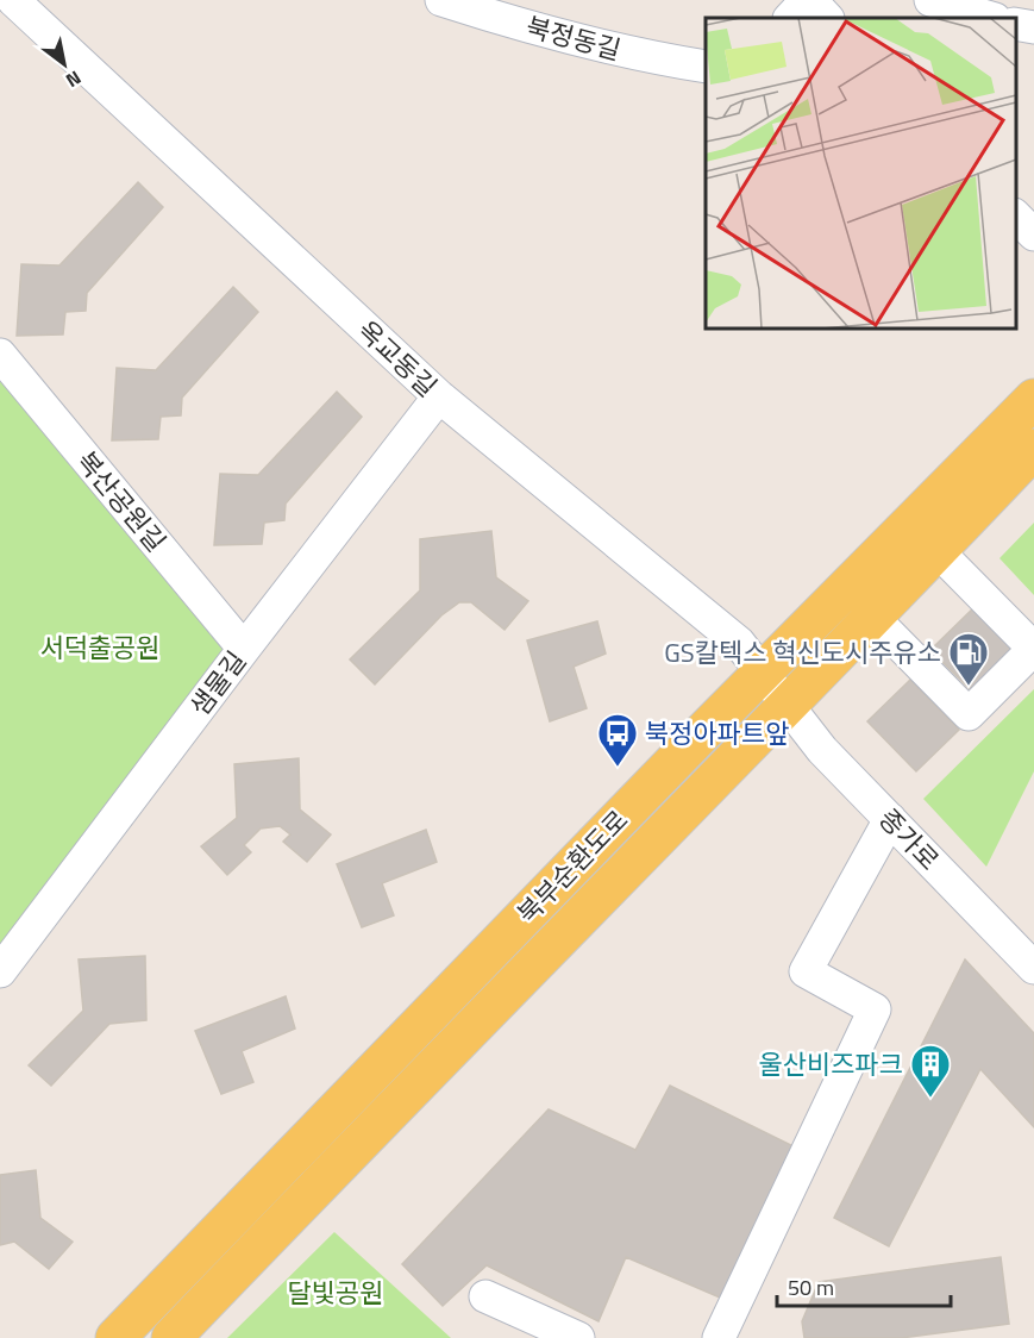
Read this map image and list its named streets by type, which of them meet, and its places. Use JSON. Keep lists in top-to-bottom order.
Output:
{
  "streets": {
    "main road": ["북부순환도로"],
    "street": [
      "북정동길",
      "옥교동길",
      "복산공원길",
      "샘물길",
      "종가로"
    ]
  },
  "crossings": [
    ["옥교동길", "샘물길"],
    ["옥교동길", "종가로"],
    ["옥교동길", "북부순환도로"],
    ["복산공원길", "샘물길"],
    ["종가로", "북부순환도로"]
  ],
  "parks": ["서덕출공원", "달빛공원"],
  "places": {
    "fuel station": ["GS칼텍스 혁신도시주유소"],
    "bus stop": ["북정아파트앞"],
    "building": ["울산비즈파크"]
  },
  "scale_bar": "50 m",
  "north": "bottom right"
}
